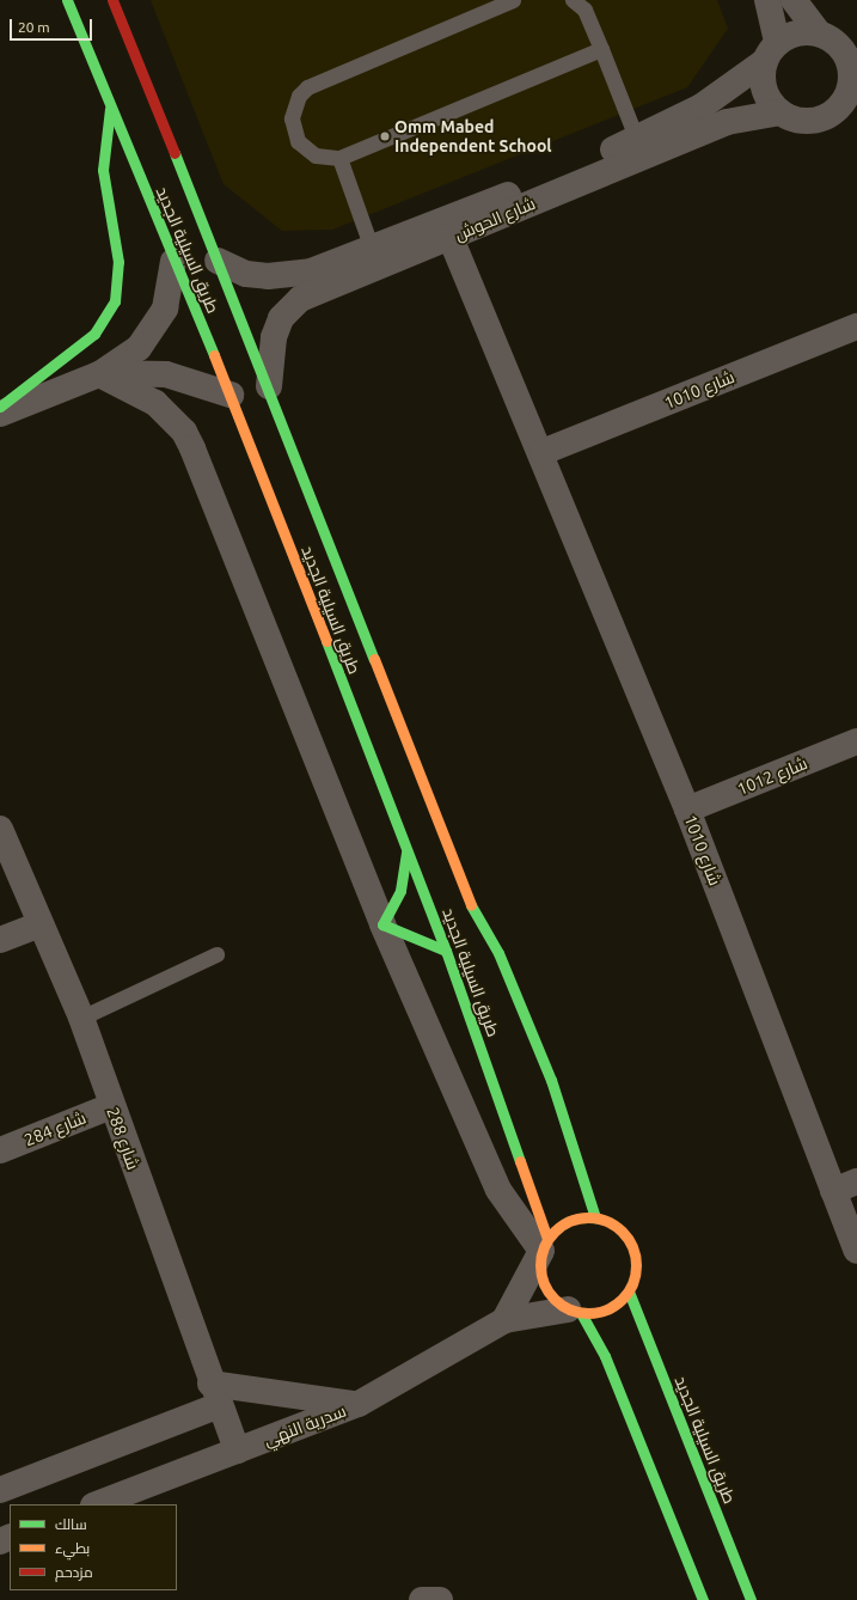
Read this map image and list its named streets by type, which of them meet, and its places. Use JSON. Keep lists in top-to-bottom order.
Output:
{
  "streets": {
    "street": [
      "شارع الحوش",
      "طريق السيلية الجديد",
      "شارع 1010",
      "شارع 1012",
      "شارع 284",
      "شارع 288",
      "سدرية النهي"
    ]
  },
  "crossings": [
    ["شارع الحوش", "طريق السيلية الجديد"],
    ["شارع الحوش", "شارع 1010"],
    ["طريق السيلية الجديد", "سدرية النهي"],
    ["شارع 1010", "شارع 1012"],
    ["شارع 284", "شارع 288"],
    ["شارع 288", "سدرية النهي"]
  ],
  "places": ["Omm Mabed Independent School"],
  "legend": ["سالك", "بطيء", "مزدحم"],
  "scale_bar": "20 m"
}
